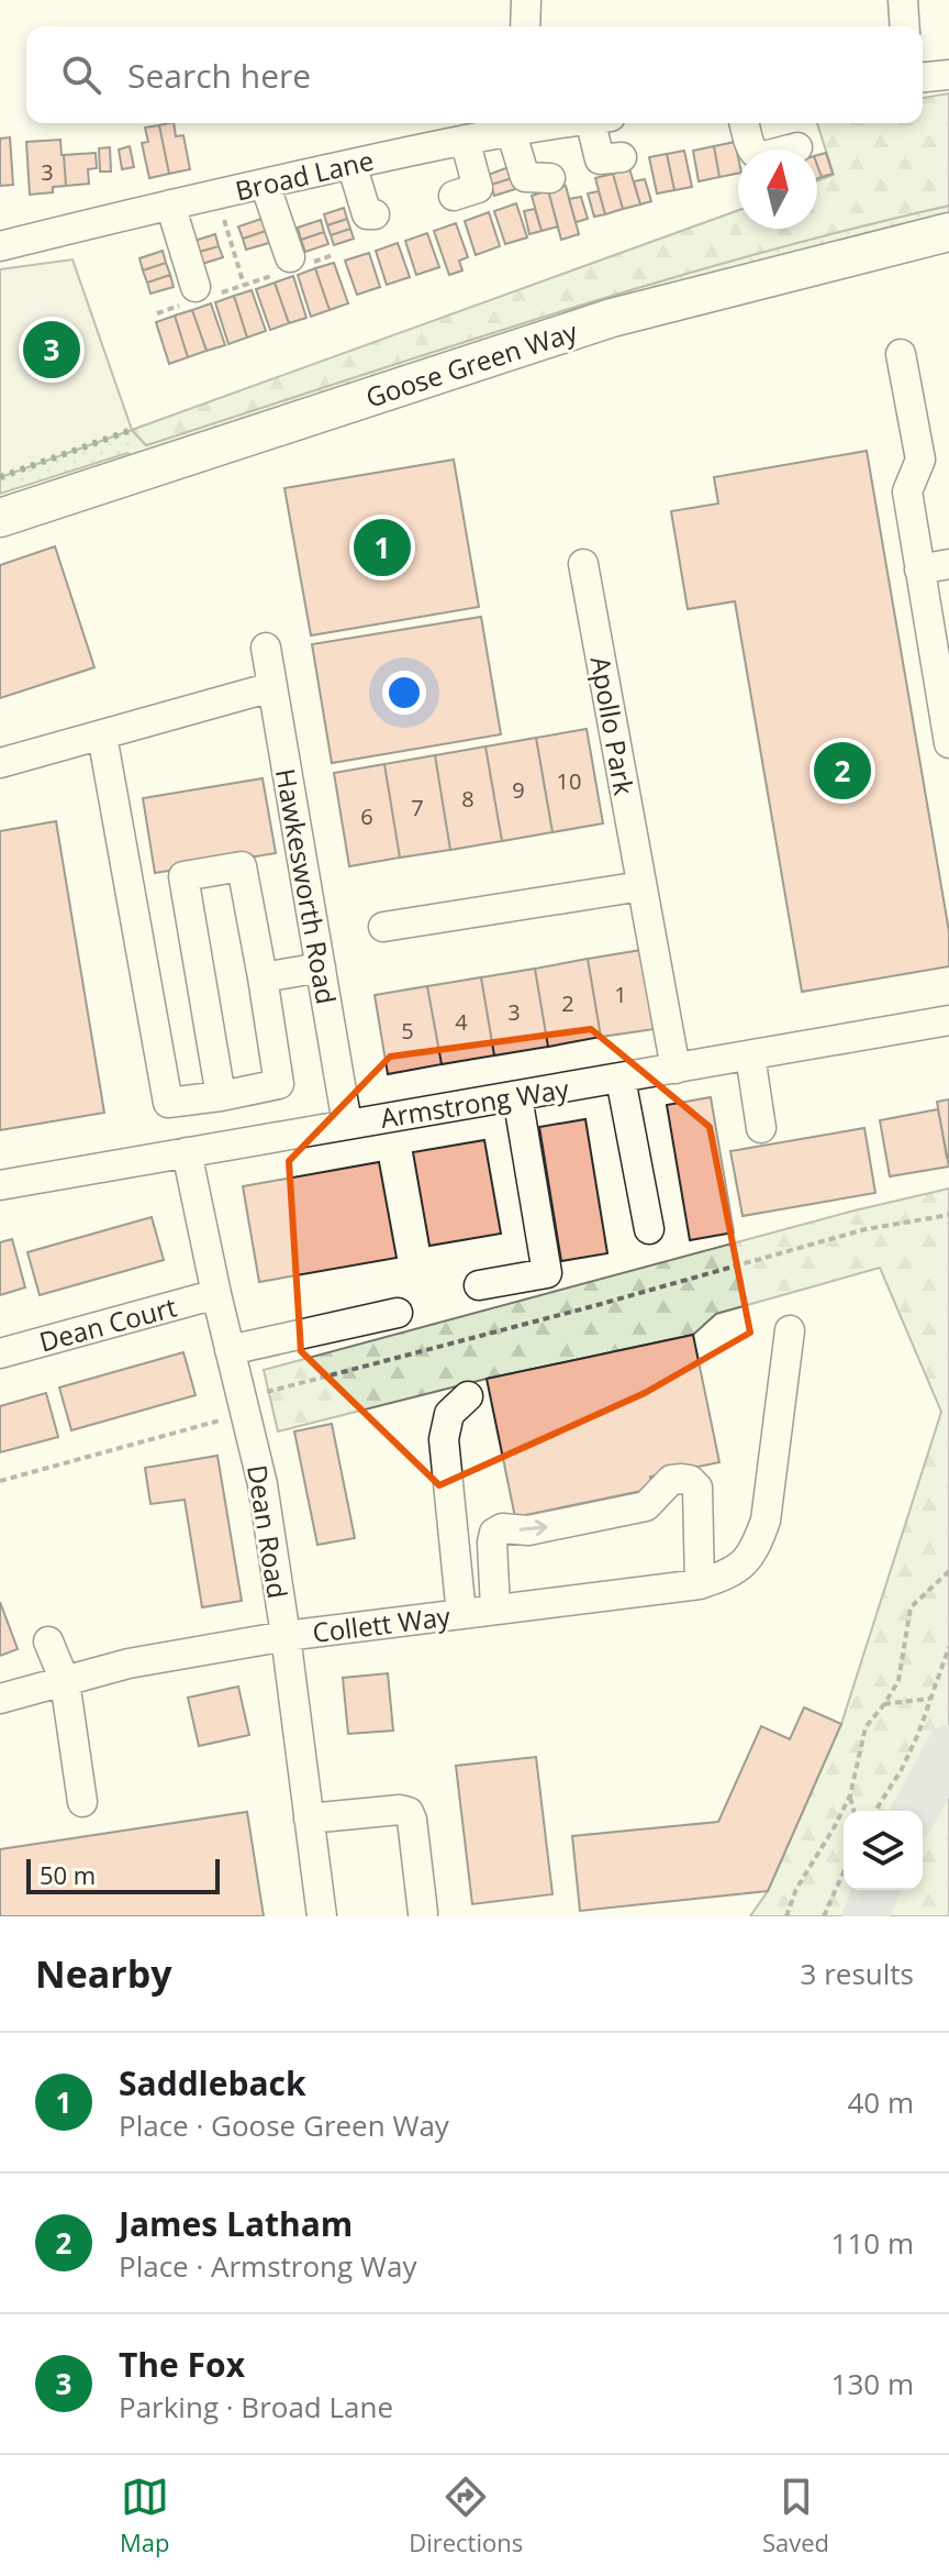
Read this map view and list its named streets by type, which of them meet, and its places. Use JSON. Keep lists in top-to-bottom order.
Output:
{
  "streets": {
    "main road": ["Goose Green Way"],
    "street": [
      "Broad Lane",
      "Apollo Park",
      "Hawkesworth Road",
      "Armstrong Way",
      "Dean Court",
      "Dean Road",
      "Collett Way"
    ]
  },
  "crossings": [
    ["Apollo Park", "Armstrong Way"],
    ["Hawkesworth Road", "Armstrong Way"],
    ["Armstrong Way", "Dean Road"],
    ["Dean Court", "Dean Road"],
    ["Dean Road", "Collett Way"]
  ],
  "house_numbers": [
    "3",
    "10",
    "9",
    "8",
    "7",
    "6",
    "1",
    "2",
    "3",
    "4",
    "5"
  ],
  "scale_bar": "50 m",
  "north": "top",
  "page": {
    "search": "Search here",
    "pins": ["3", "1", "2"],
    "scale": "50 m",
    "heading": ["Nearby", "3 results"],
    "list": [
      {
        "mark": "1",
        "name": "Saddleback",
        "note": "Place · Goose Green Way",
        "value": "40 m"
      },
      {
        "mark": "2",
        "name": "James Latham",
        "note": "Place · Armstrong Way",
        "value": "110 m"
      },
      {
        "mark": "3",
        "name": "The Fox",
        "note": "Parking · Broad Lane",
        "value": "130 m"
      }
    ],
    "nav": ["Map", "Directions", "Saved"]
  }
}
